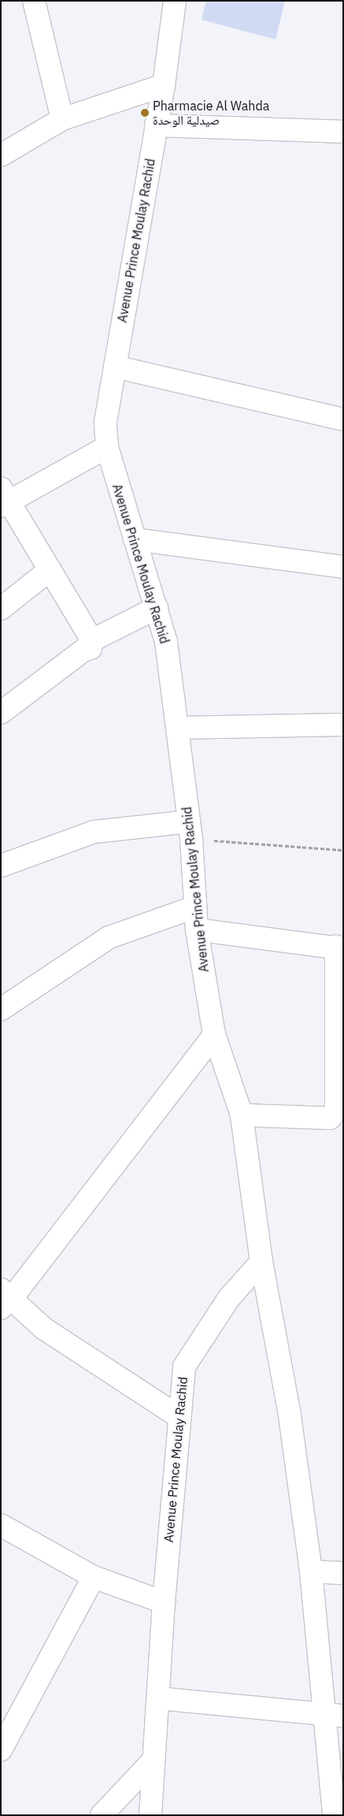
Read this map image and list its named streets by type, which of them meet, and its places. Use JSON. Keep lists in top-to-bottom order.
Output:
{
  "streets": {
    "street": ["Avenue Prince Moulay Rachid"]
  },
  "places": ["Pharmacie Al Wahda صيدلية الوحدة"]
}
